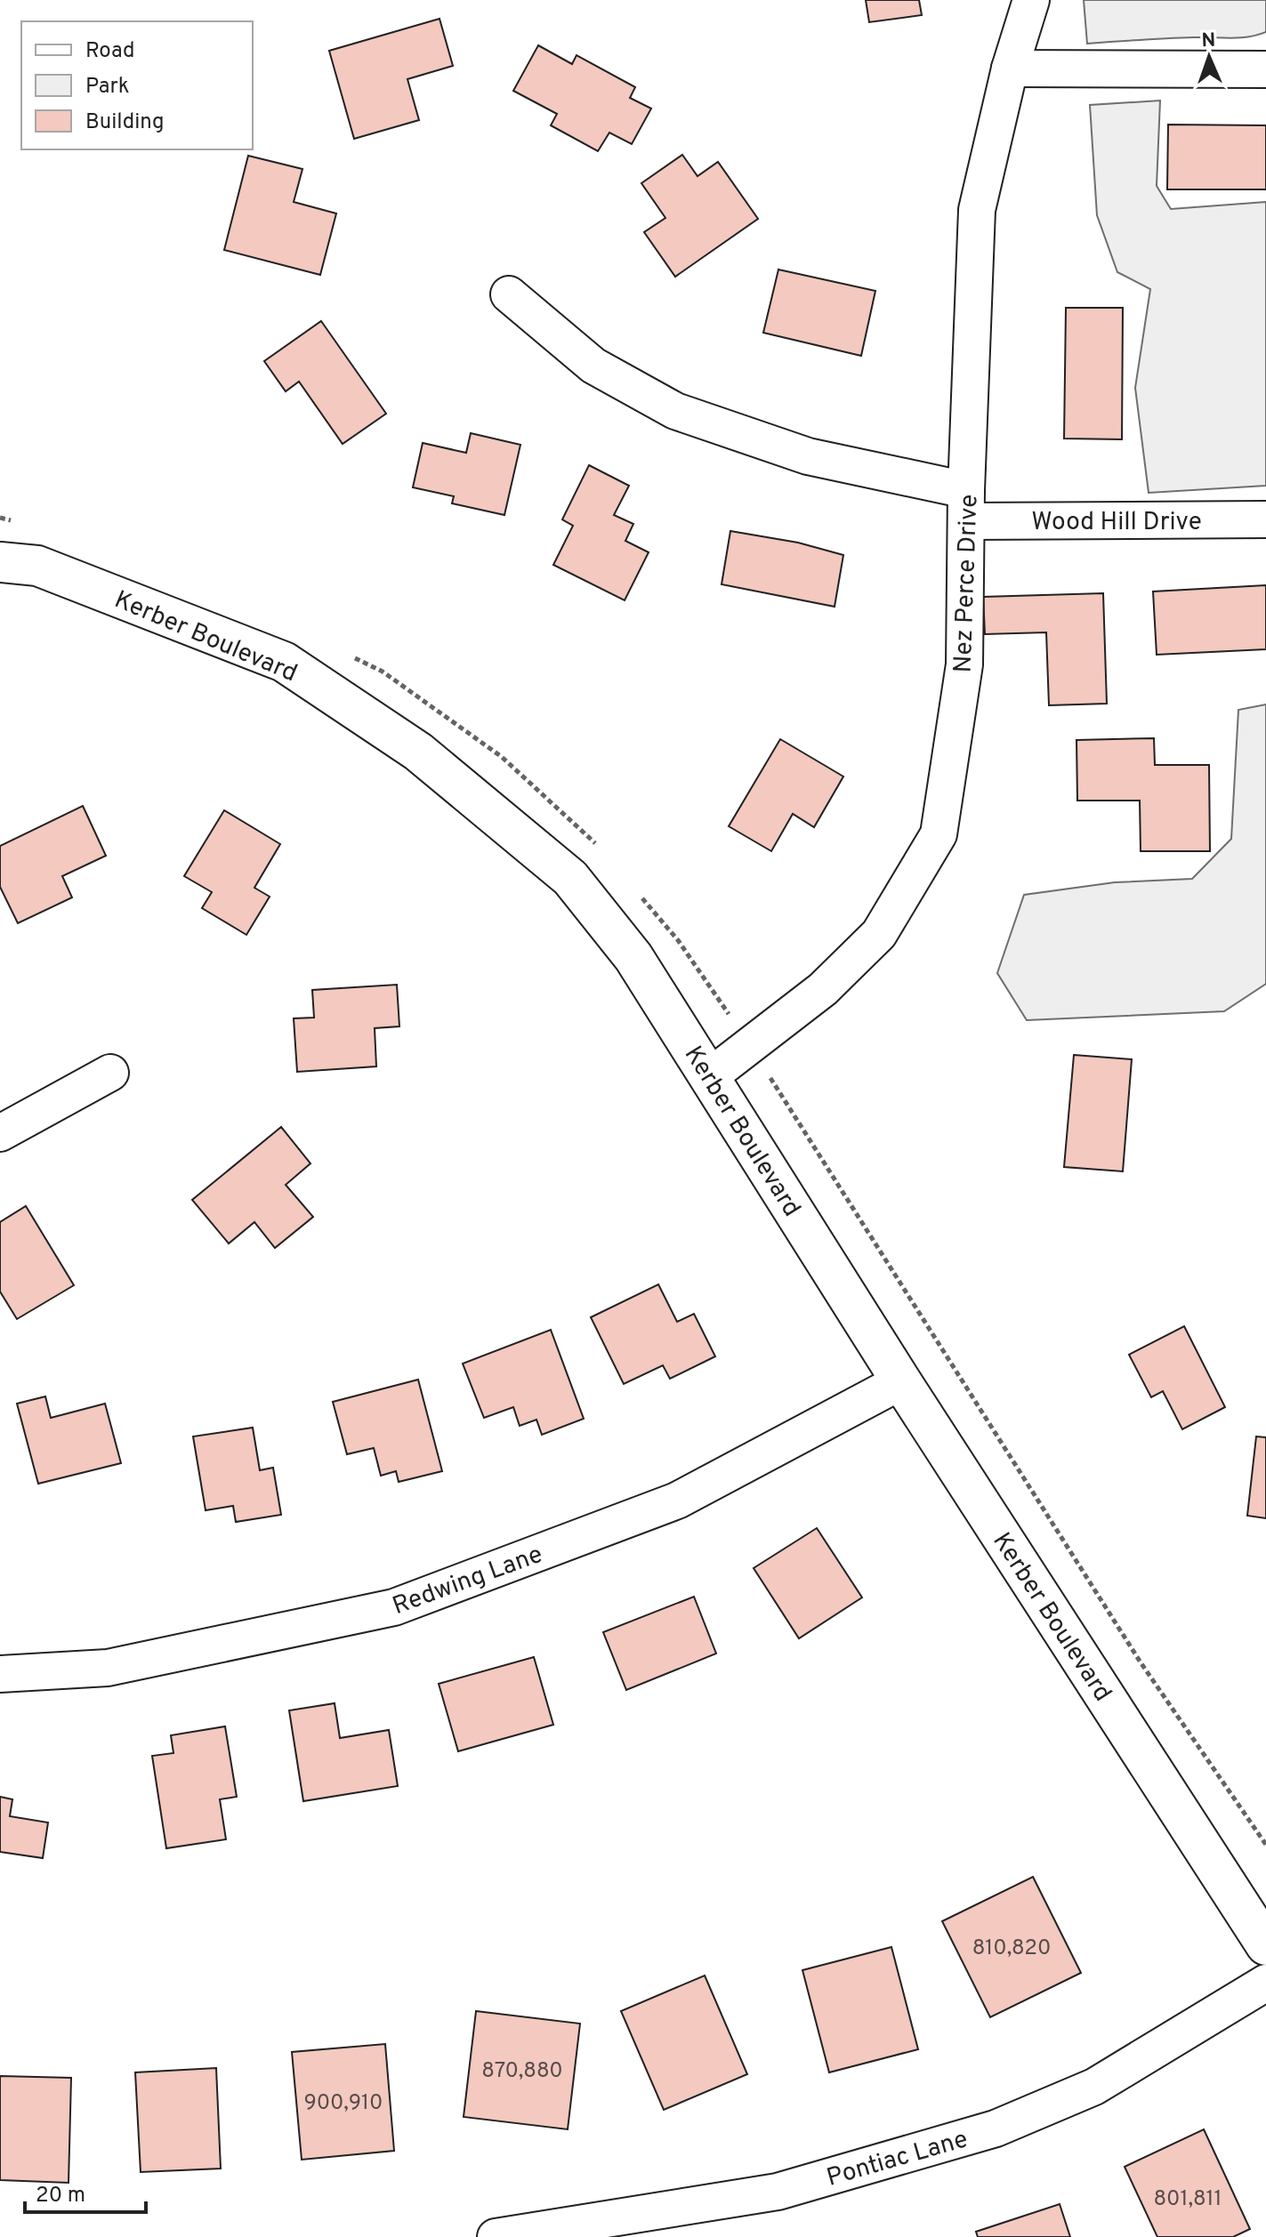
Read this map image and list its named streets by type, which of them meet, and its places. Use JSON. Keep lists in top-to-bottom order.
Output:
{
  "streets": {
    "street": [
      "Wood Hill Drive",
      "Nez Perce Drive",
      "Kerber Boulevard",
      "Redwing Lane",
      "Pontiac Lane"
    ]
  },
  "crossings": [
    ["Wood Hill Drive", "Nez Perce Drive"],
    ["Nez Perce Drive", "Kerber Boulevard"],
    ["Kerber Boulevard", "Redwing Lane"]
  ],
  "house_numbers": [
    "810,820",
    "870,880",
    "900,910",
    "801,811"
  ],
  "legend": ["Road", "Park", "Building"],
  "scale_bar": "20 m",
  "north": "top"
}
